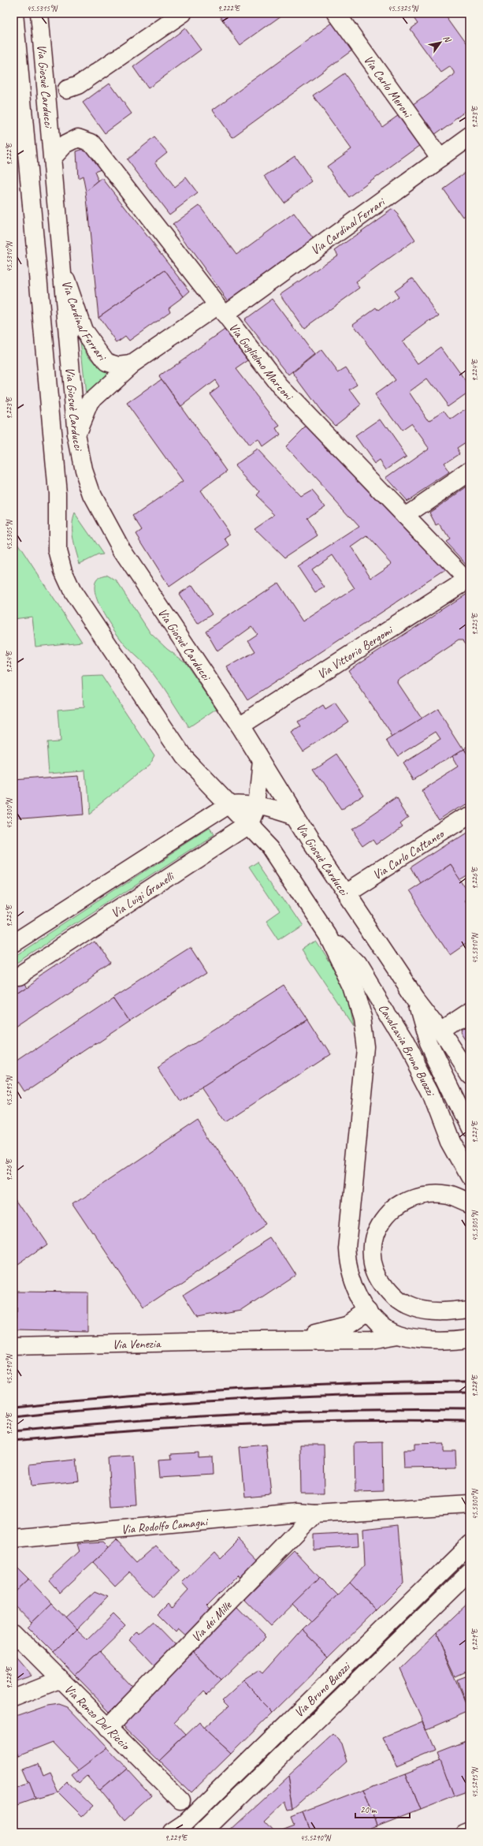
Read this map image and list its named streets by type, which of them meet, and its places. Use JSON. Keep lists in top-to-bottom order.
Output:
{
  "streets": {
    "street": [
      "Via Giosuè Carducci",
      "Via Carlo Meroni",
      "Via Cardinal Ferrari",
      "Via Guglielmo Marconi",
      "Via Vittorio Bergomi",
      "Via Carlo Cattaneo",
      "Via Luigi Granelli",
      "Cavalcavia Bruno Buozzi",
      "Via Venezia",
      "Via Rodolfo Camagni",
      "Via dei Mille",
      "Via Bruno Buozzi",
      "Via Renzo Del Riccio"
    ]
  },
  "crossings": [
    ["Via Giosuè Carducci", "Via Cardinal Ferrari"],
    ["Via Giosuè Carducci", "Via Guglielmo Marconi"],
    ["Via Giosuè Carducci", "Via Vittorio Bergomi"],
    ["Via Giosuè Carducci", "Via Carlo Cattaneo"],
    ["Via Giosuè Carducci", "Via Luigi Granelli"],
    ["Via Giosuè Carducci", "Cavalcavia Bruno Buozzi"],
    ["Via Carlo Meroni", "Via Cardinal Ferrari"],
    ["Via Cardinal Ferrari", "Via Guglielmo Marconi"],
    ["Via Guglielmo Marconi", "Via Vittorio Bergomi"],
    ["Via Rodolfo Camagni", "Via dei Mille"],
    ["Via dei Mille", "Via Renzo Del Riccio"]
  ],
  "scale_bar": "20 m",
  "north": "top right",
  "coordinates": [
    "45.5315°N",
    "9.222°E",
    "45.5325°N",
    "9.223°E",
    "45.5310°N",
    "9.224°E",
    "45.5305°N",
    "9.225°E",
    "45.5300°N",
    "9.226°E",
    "45.5295°N",
    "9.227°E",
    "45.5290°N",
    "9.228°E",
    "9.229°E"
  ]
}
